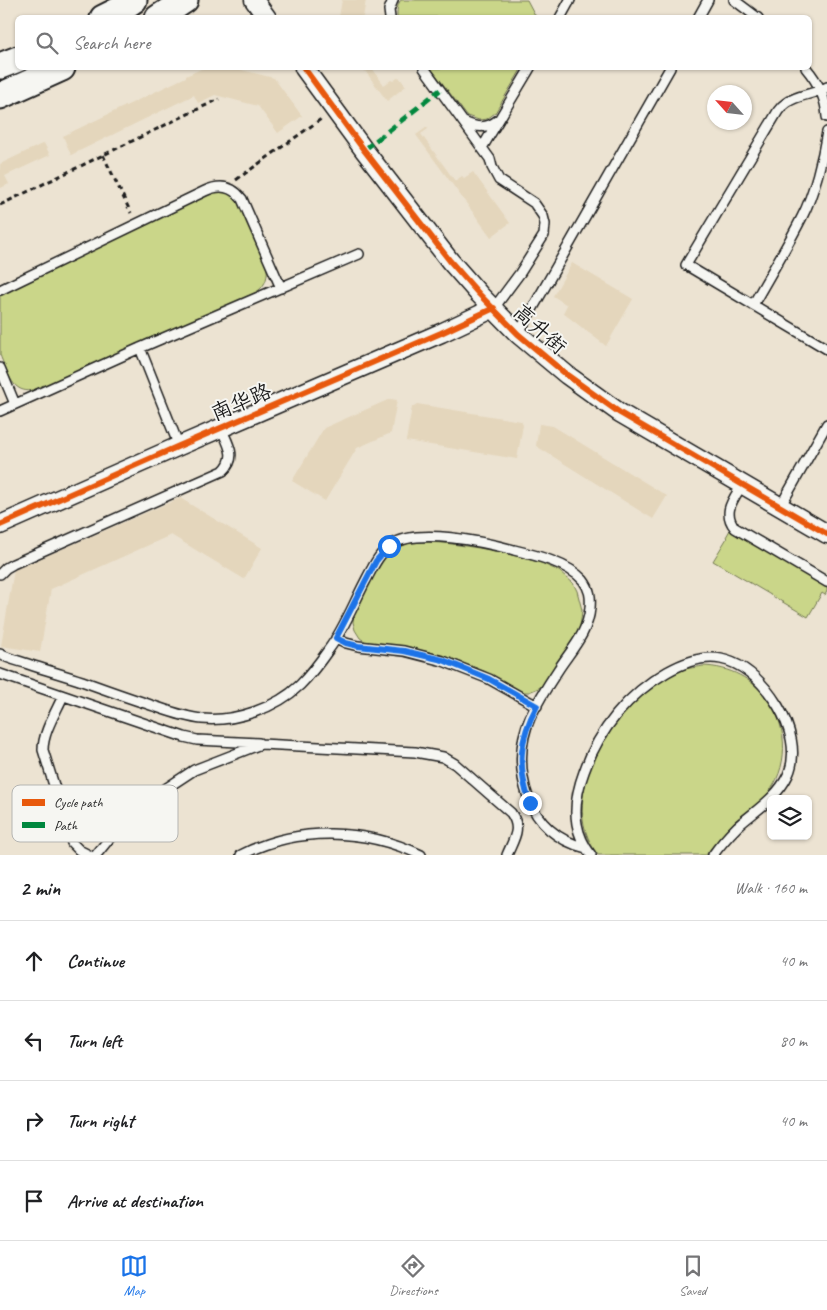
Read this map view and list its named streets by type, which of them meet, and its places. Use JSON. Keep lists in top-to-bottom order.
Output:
{
  "streets": {
    "street": ["高升街", "南华路"]
  },
  "crossings": [
    ["高升街", "南华路"]
  ],
  "legend": ["Cycle path", "Path"],
  "north": "top left",
  "page": {
    "search": "Search here",
    "heading": ["2 min", "Walk · 160 m"],
    "list": [
      ["Continue", "40 m"],
      ["Turn left", "80 m"],
      ["Turn right", "40 m"],
      "Arrive at destination"
    ],
    "nav": ["Map", "Directions", "Saved"]
  }
}
